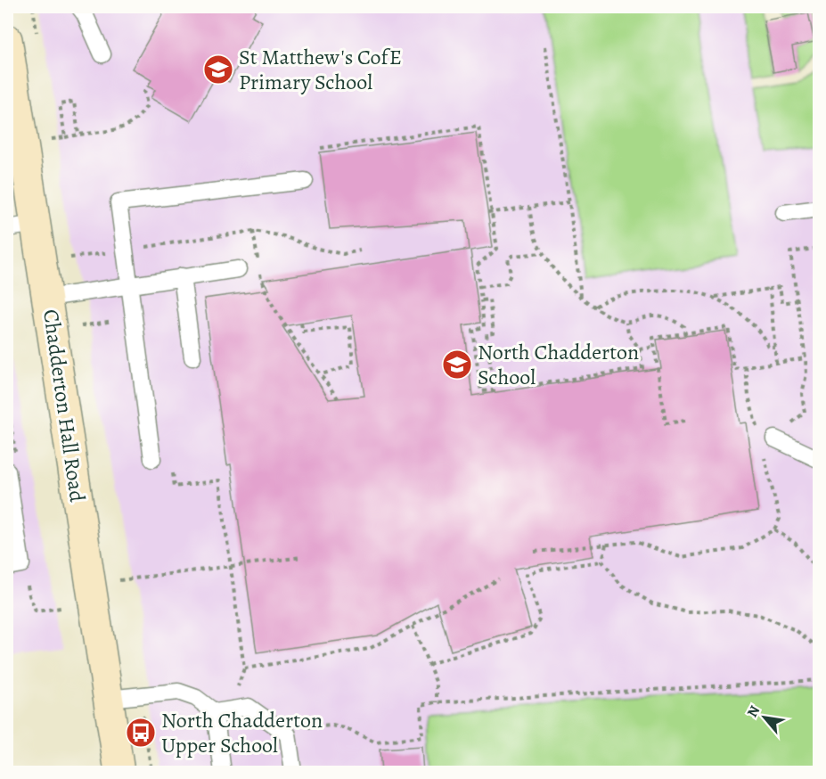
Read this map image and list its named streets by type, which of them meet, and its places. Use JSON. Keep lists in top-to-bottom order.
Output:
{
  "streets": {
    "main road": ["Chadderton Hall Road"]
  },
  "places": {
    "school or university": ["St Matthew's CofE Primary School", "North Chadderton School"],
    "bus stop": ["North Chadderton Upper School"]
  },
  "north": "top left"
}
